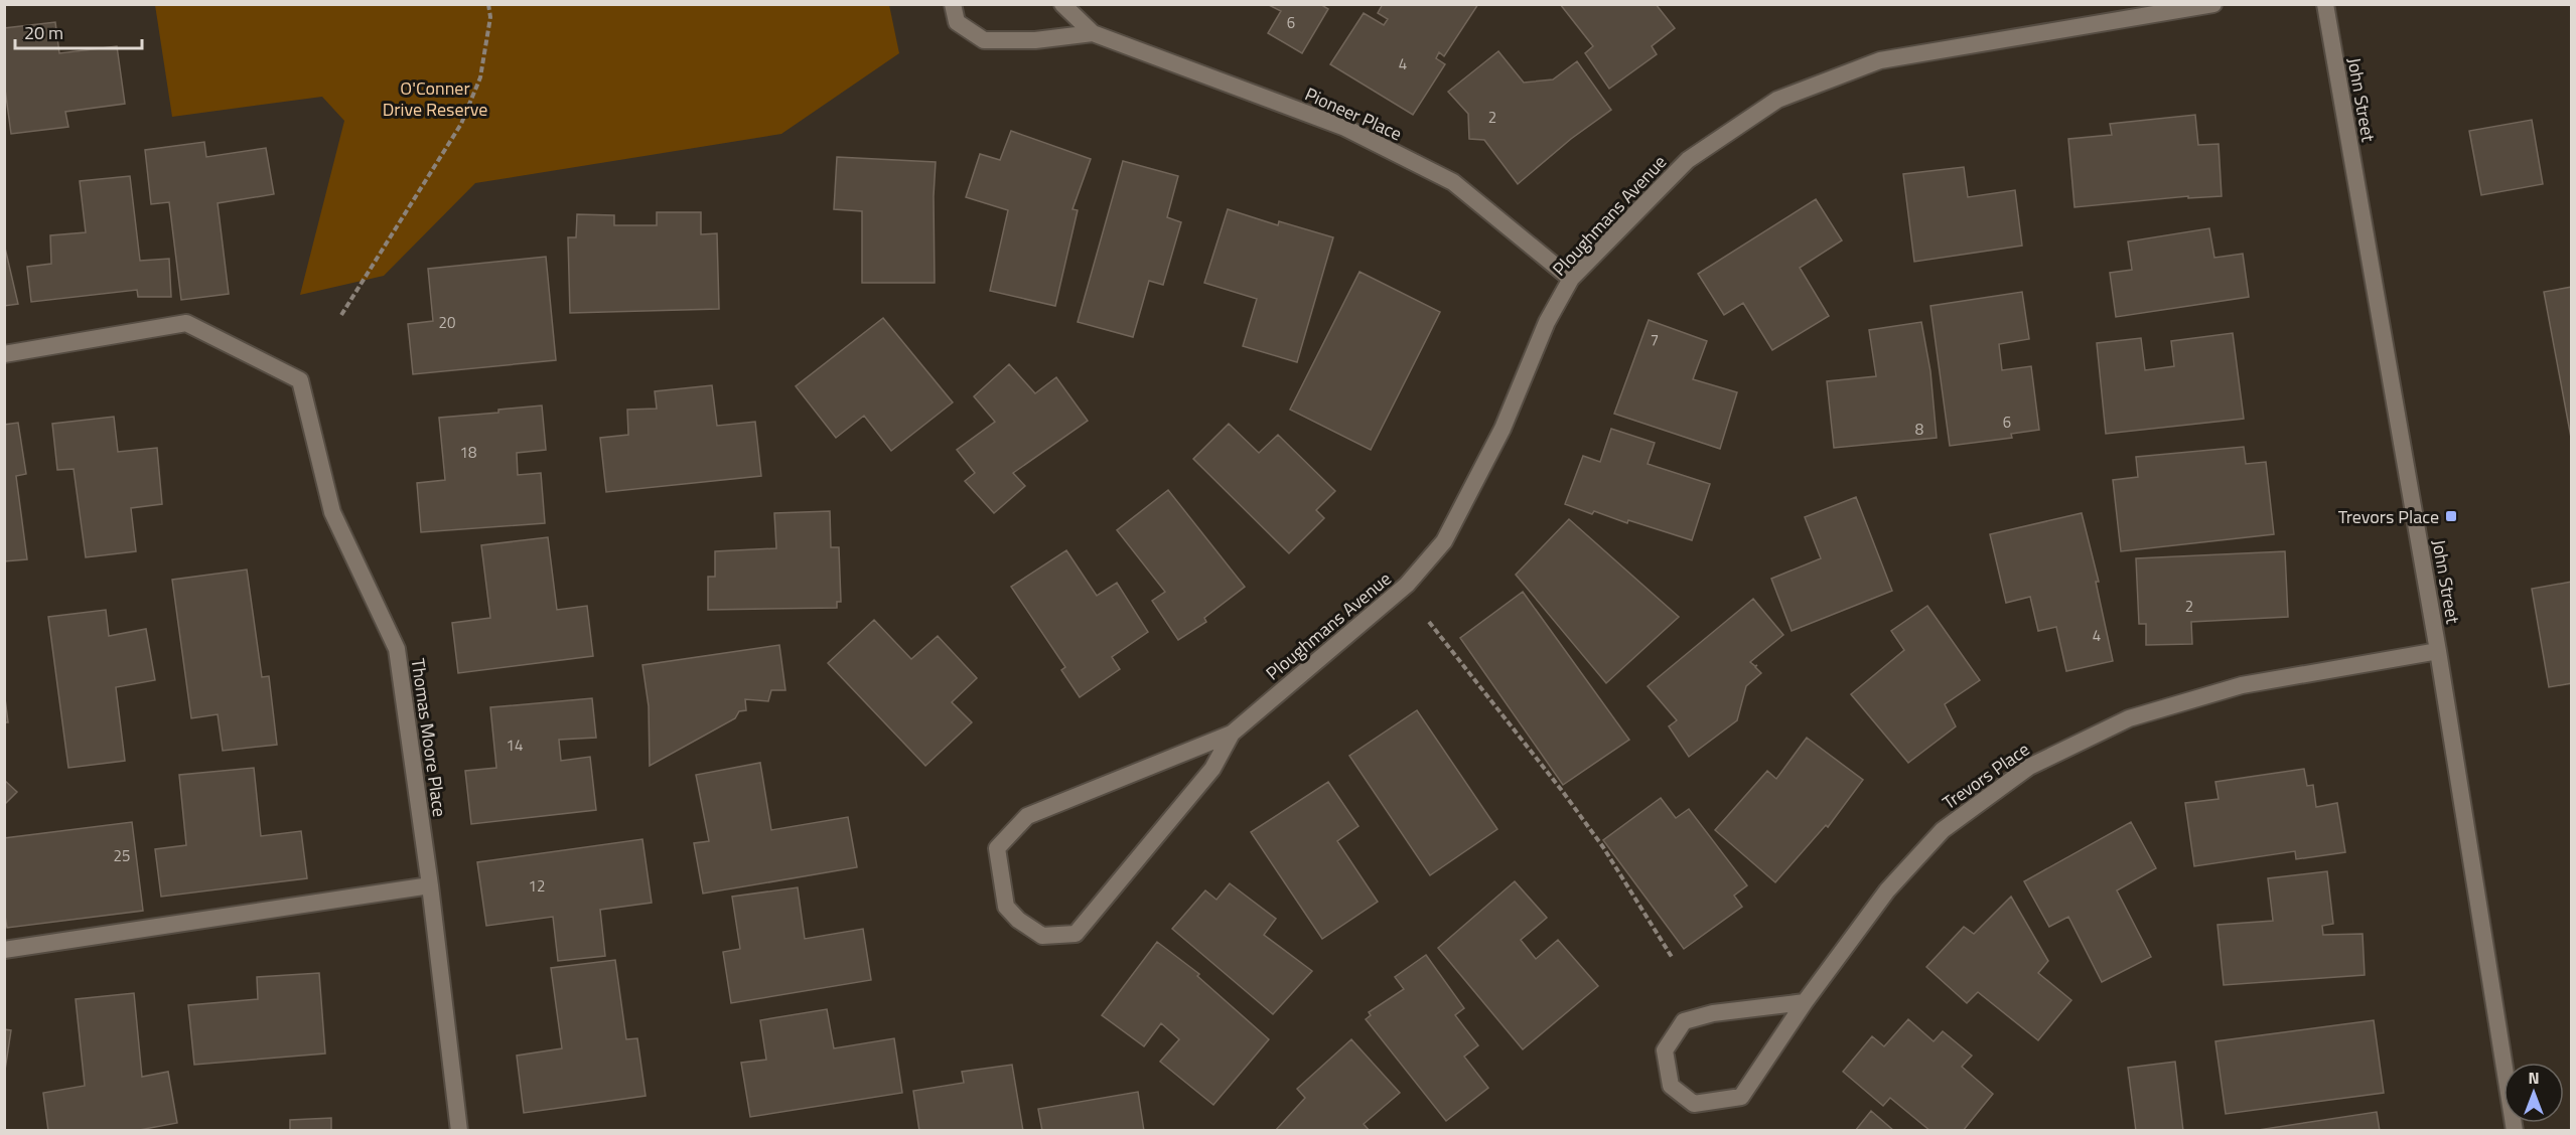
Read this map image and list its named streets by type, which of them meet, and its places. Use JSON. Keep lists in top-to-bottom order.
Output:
{
  "streets": {
    "street": [
      "John Street",
      "Pioneer Place",
      "Ploughmans Avenue",
      "Thomas Moore Place",
      "Trevors Place"
    ]
  },
  "crossings": [
    ["John Street", "Trevors Place"],
    ["Pioneer Place", "Ploughmans Avenue"]
  ],
  "parks": ["O'Conner Drive Reserve"],
  "places": {
    "transit": ["Trevors Place"]
  },
  "house_numbers": [
    "6",
    "4",
    "2",
    "20",
    "7",
    "6",
    "8",
    "18",
    "2",
    "4",
    "14",
    "25",
    "12"
  ],
  "scale_bar": "20 m",
  "north": "top"
}
